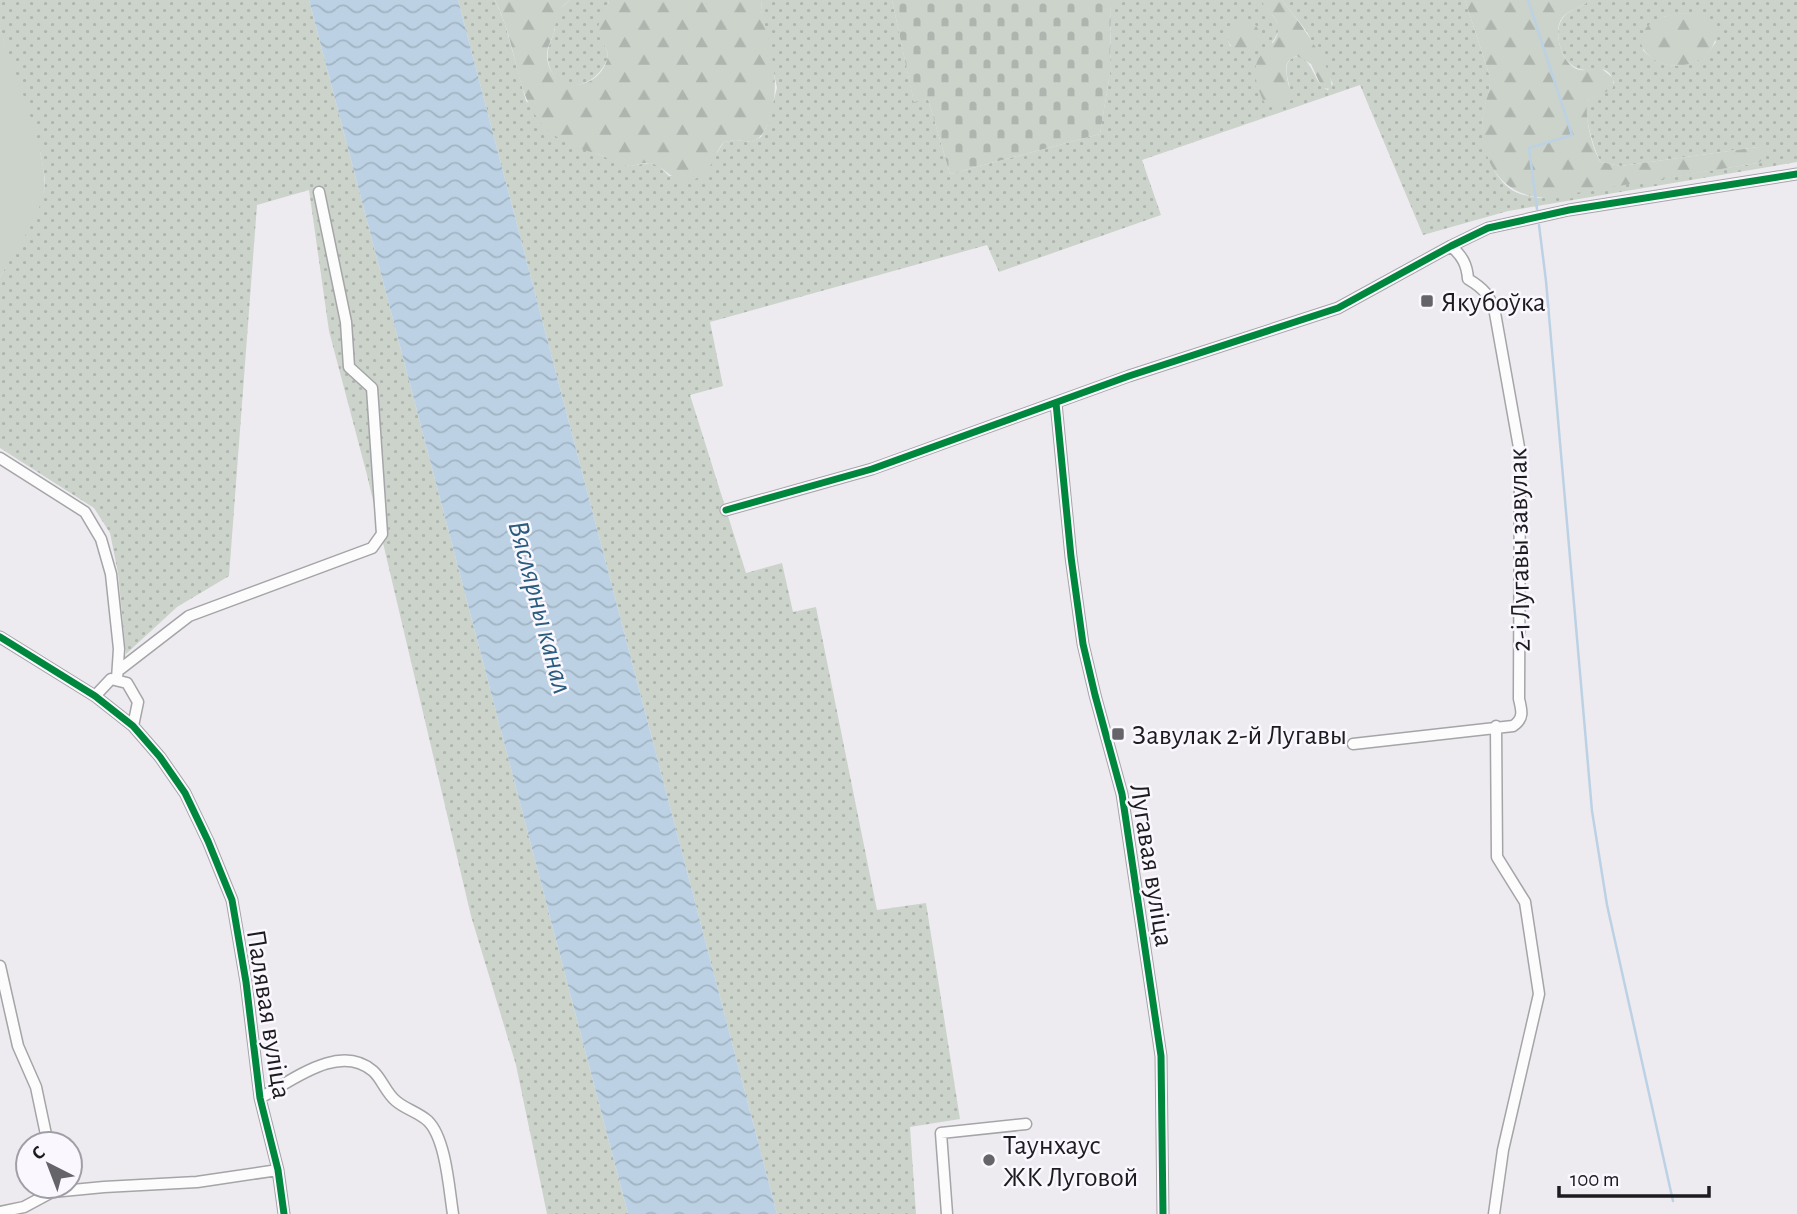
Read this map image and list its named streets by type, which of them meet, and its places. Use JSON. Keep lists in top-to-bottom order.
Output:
{
  "streets": {
    "street": ["2-і Лугавы завулак", "Лугавая вуліца", "Палявая вуліца"]
  },
  "water": ["Вяслярны канал"],
  "places": {
    "transit": ["Якубоўка", "Завулак 2-й Лугавы"],
    "other": ["Таунхаус ЖК Луговой"]
  },
  "scale_bar": "100 m",
  "north": "top left"
}
